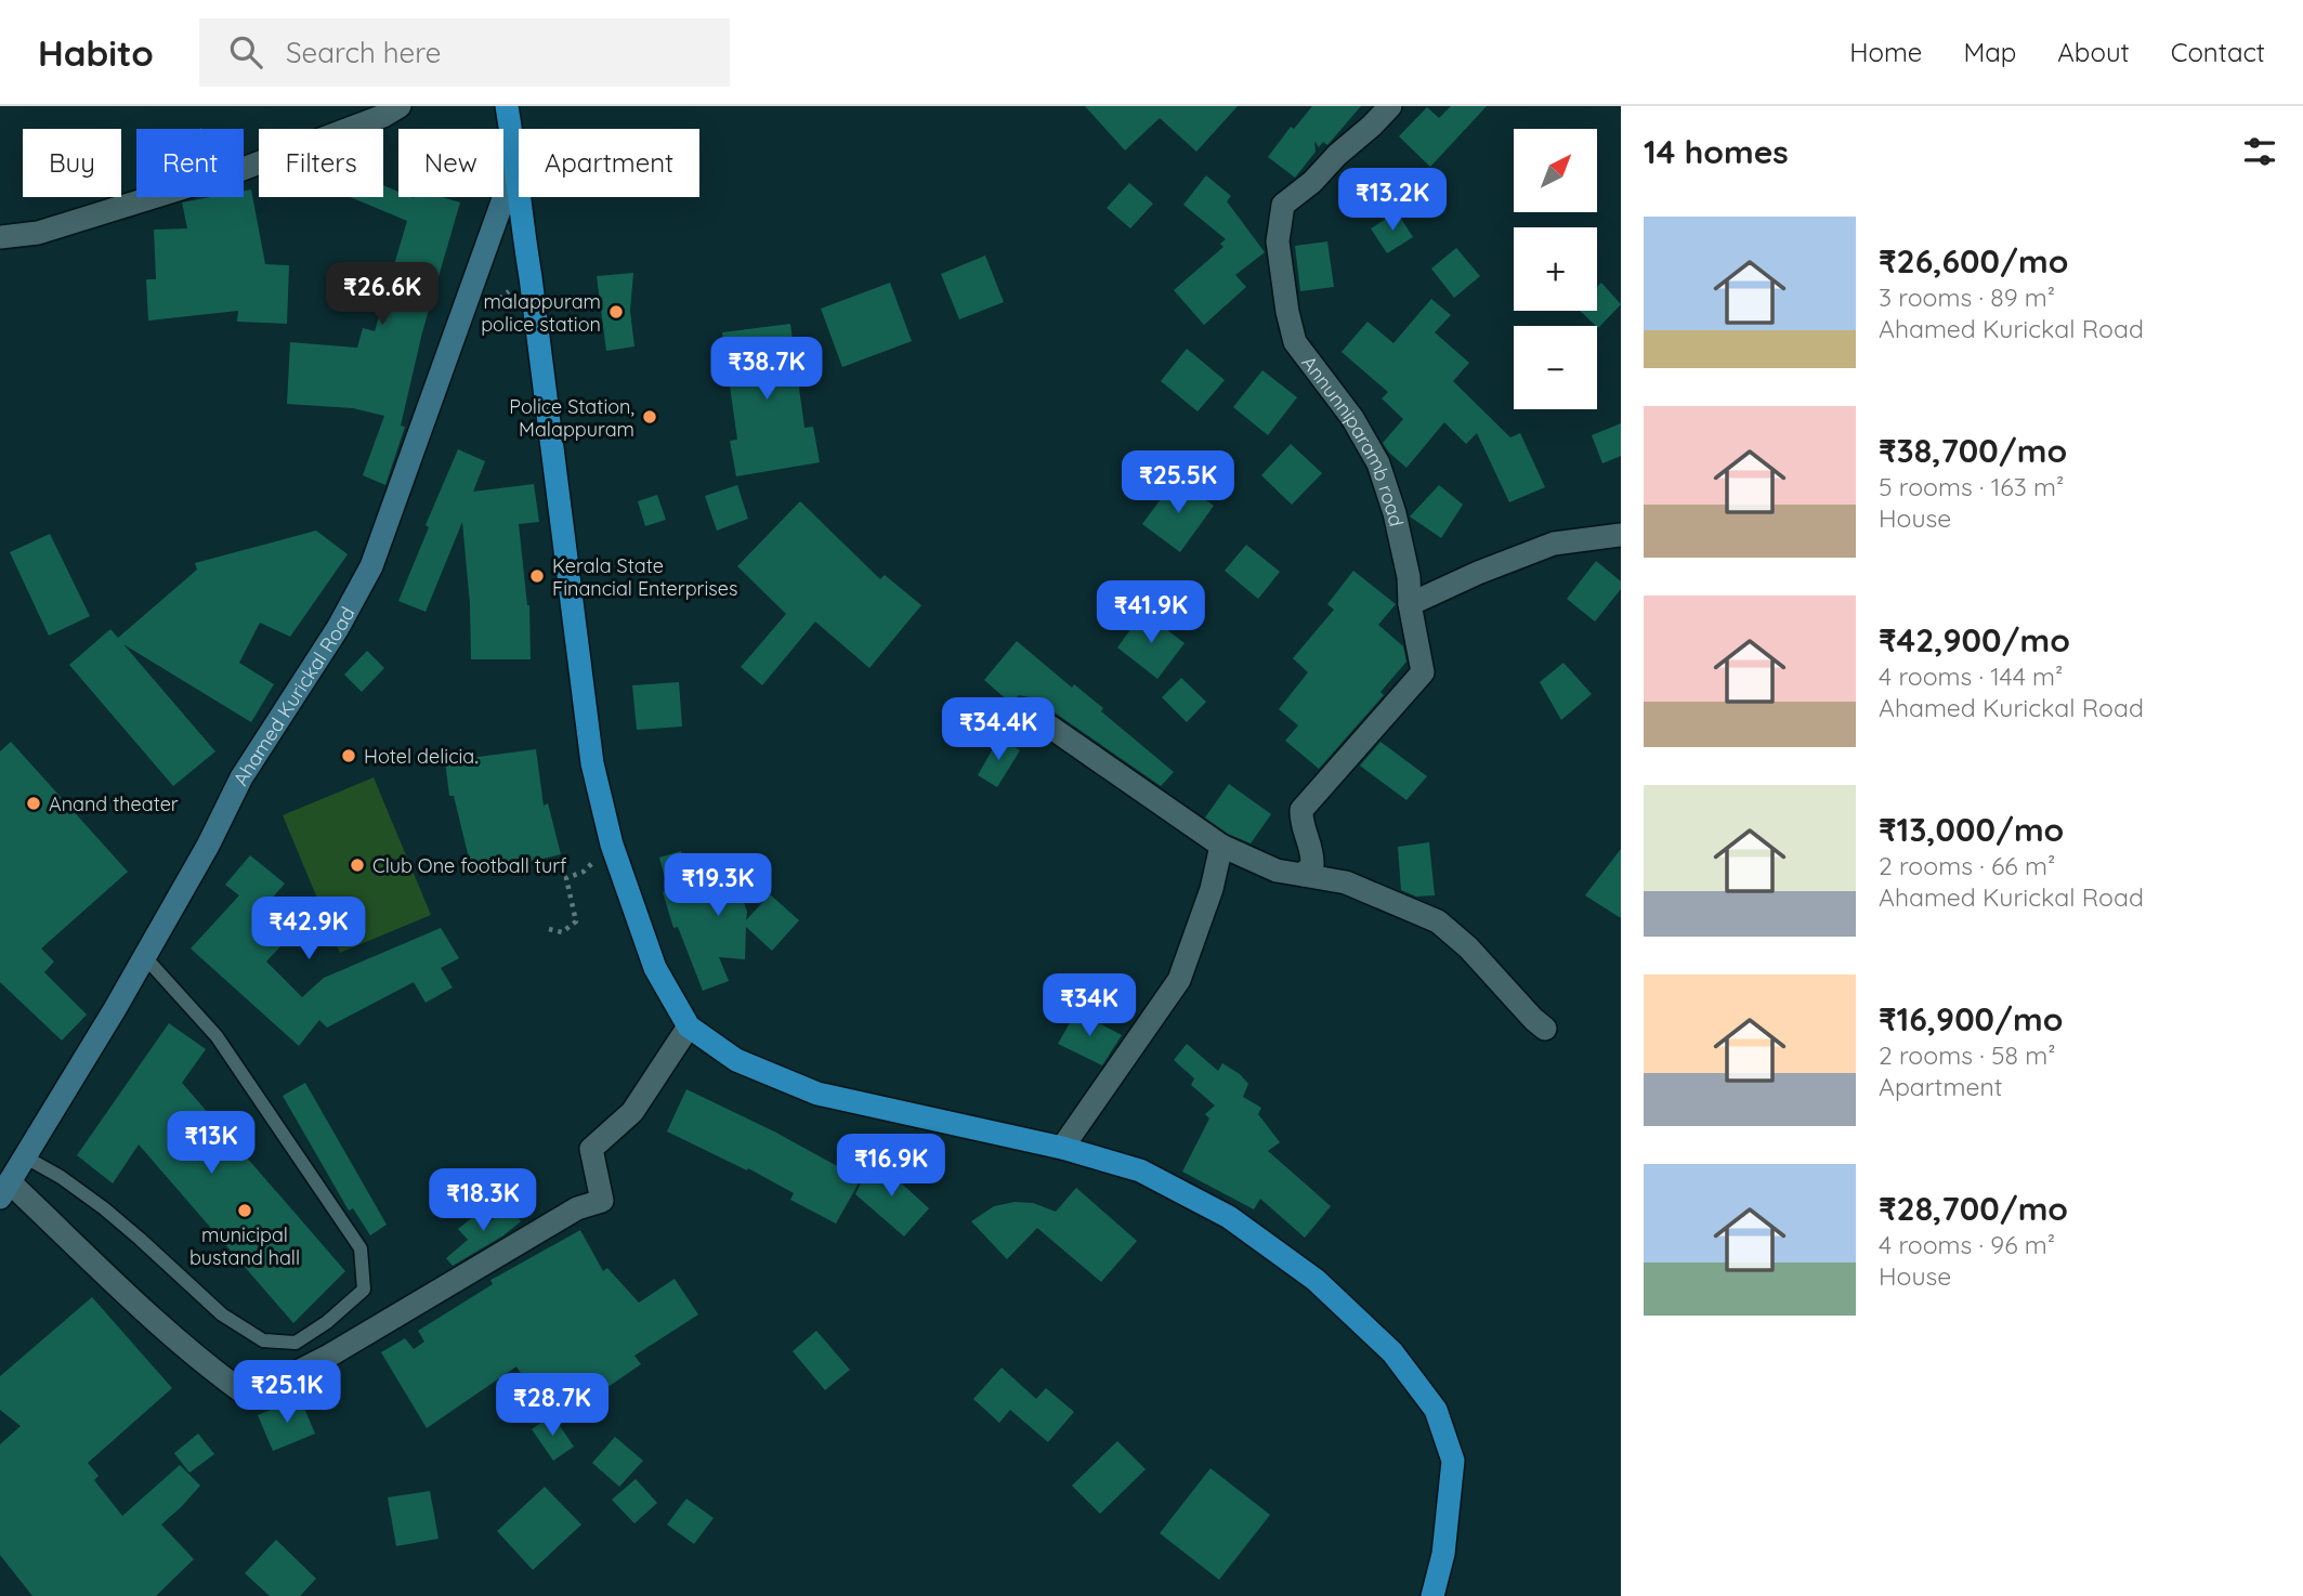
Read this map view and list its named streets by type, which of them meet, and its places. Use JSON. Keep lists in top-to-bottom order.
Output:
{
  "streets": {
    "main road": ["Ahamed Kurickal Road"],
    "street": ["Annunniparamb road"]
  },
  "places": [
    "malappuram police station",
    "Police Station, Malappuram",
    "Kerala State Financial Enterprises",
    "Hotel delicia.",
    "Anand theater",
    "Club One football turf",
    "municipal bustand hall"
  ],
  "north": "top right",
  "page": {
    "header": "Habito",
    "search": "Search here",
    "nav": [
      "Home",
      "Map",
      "About",
      "Contact"
    ],
    "heading": "14 homes",
    "map_buttons": ["+", "−"],
    "chip": [
      "Buy",
      "Rent",
      "Filters",
      "New",
      "Apartment"
    ],
    "price": [
      "₹13.2K",
      "₹26.6K",
      "₹38.7K",
      "₹25.5K",
      "₹41.9K",
      "₹34.4K",
      "₹19.3K",
      "₹42.9K",
      "₹34K",
      "₹13K",
      "₹16.9K",
      "₹18.3K",
      "₹25.1K",
      "₹28.7K"
    ],
    "list": [
      {
        "name": "₹26,600/mo",
        "note": "3 rooms · 89 m² · Ahamed Kurickal Road"
      },
      {
        "name": "₹38,700/mo",
        "note": "5 rooms · 163 m² · House"
      },
      {
        "name": "₹42,900/mo",
        "note": "4 rooms · 144 m² · Ahamed Kurickal Road"
      },
      {
        "name": "₹13,000/mo",
        "note": "2 rooms · 66 m² · Ahamed Kurickal Road"
      },
      {
        "name": "₹16,900/mo",
        "note": "2 rooms · 58 m² · Apartment"
      },
      {
        "name": "₹28,700/mo",
        "note": "4 rooms · 96 m² · House"
      }
    ]
  }
}
